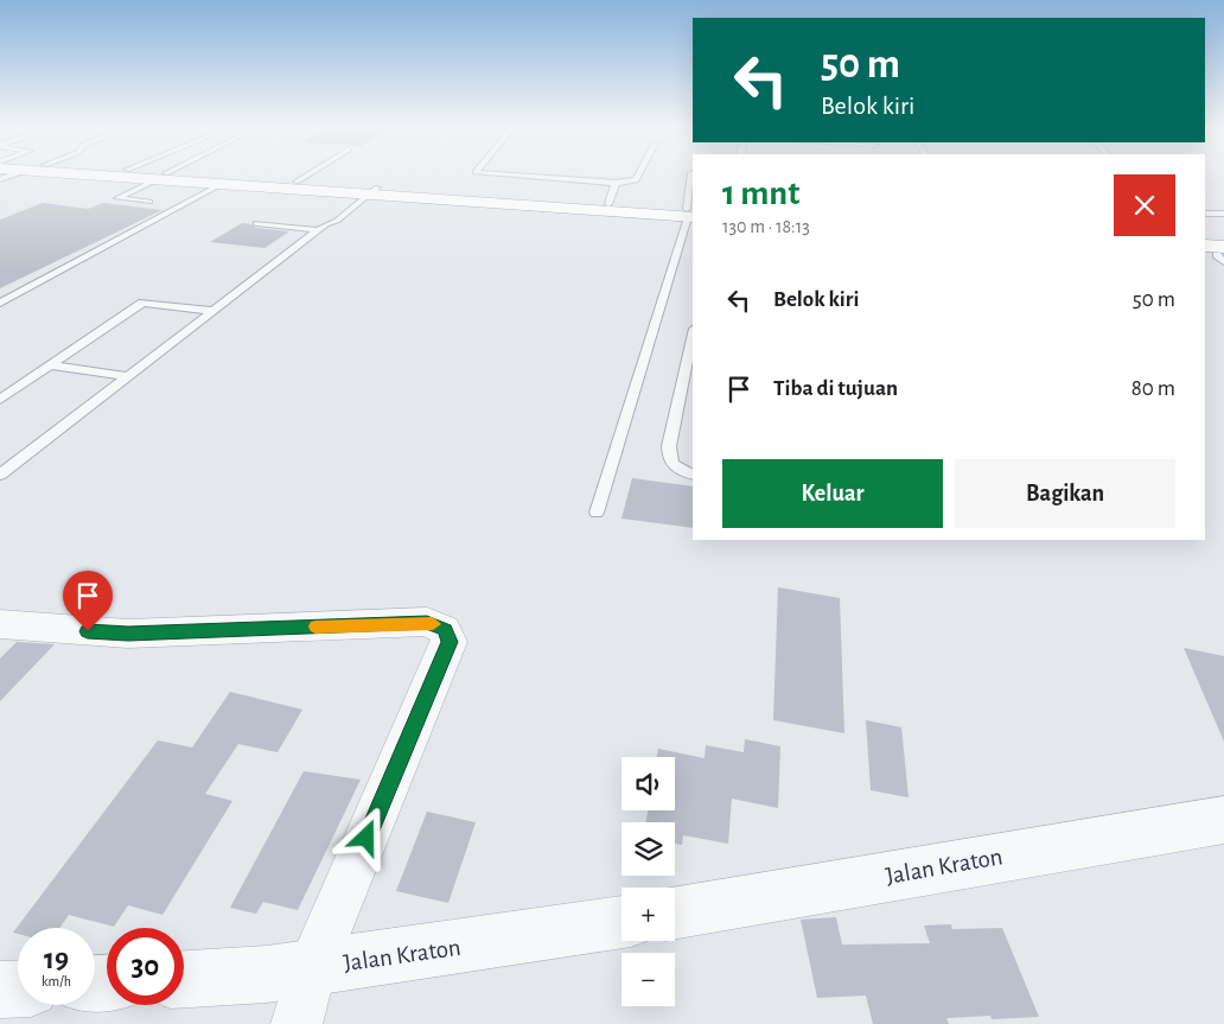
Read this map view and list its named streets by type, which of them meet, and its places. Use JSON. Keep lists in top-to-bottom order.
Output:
{
  "streets": {
    "street": ["Jalan Kraton"]
  },
  "page": {
    "turn": ["50 m", "Belok kiri"],
    "heading": ["1 mnt", "130 m · 18:13"],
    "list": [
      {
        "name": "Belok kiri",
        "value": "50 m"
      },
      {
        "name": "Tiba di tujuan",
        "value": "80 m"
      }
    ],
    "buttons": ["Keluar", "Bagikan"],
    "map_buttons": ["+", "−"],
    "speed": "19 km/h",
    "limit": "30"
  }
}
